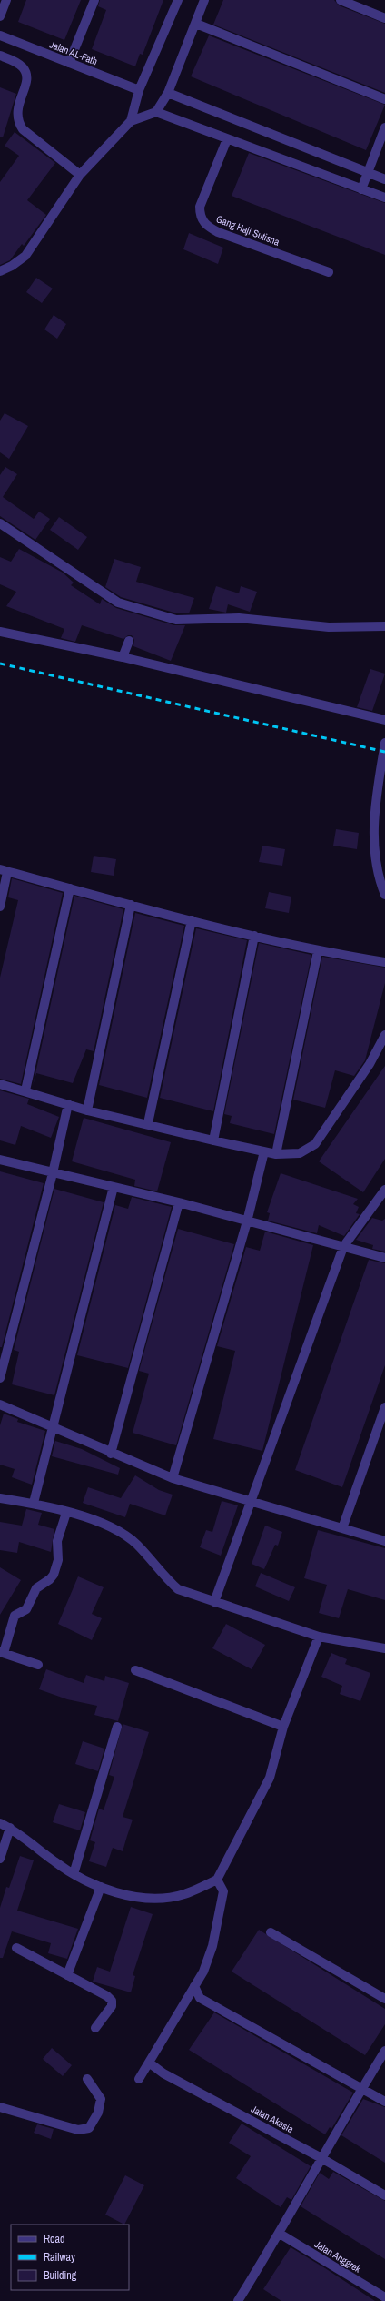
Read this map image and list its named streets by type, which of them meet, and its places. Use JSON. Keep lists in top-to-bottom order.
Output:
{
  "streets": {
    "street": [
      "Jalan AL-Fath",
      "Gang Haji Sutisna",
      "Jalan Akasia",
      "Jalan Anggrek"
    ]
  },
  "legend": ["Road", "Railway", "Building"]
}
